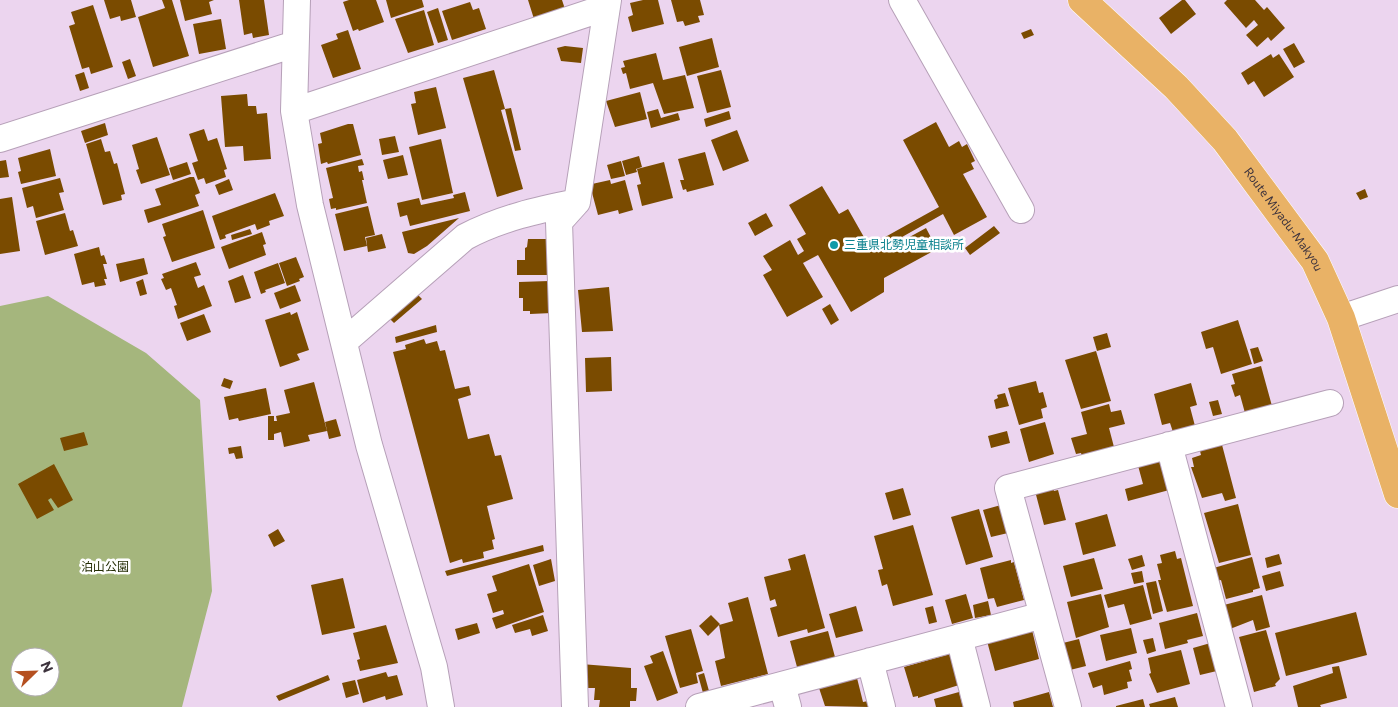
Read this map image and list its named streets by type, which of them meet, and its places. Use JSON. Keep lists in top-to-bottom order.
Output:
{
  "streets": {
    "main road": ["Route Miyadu-Makyou"]
  },
  "parks": ["泊山公園"],
  "places": ["三重県北勢児童相談所"],
  "north": "top right"
}
